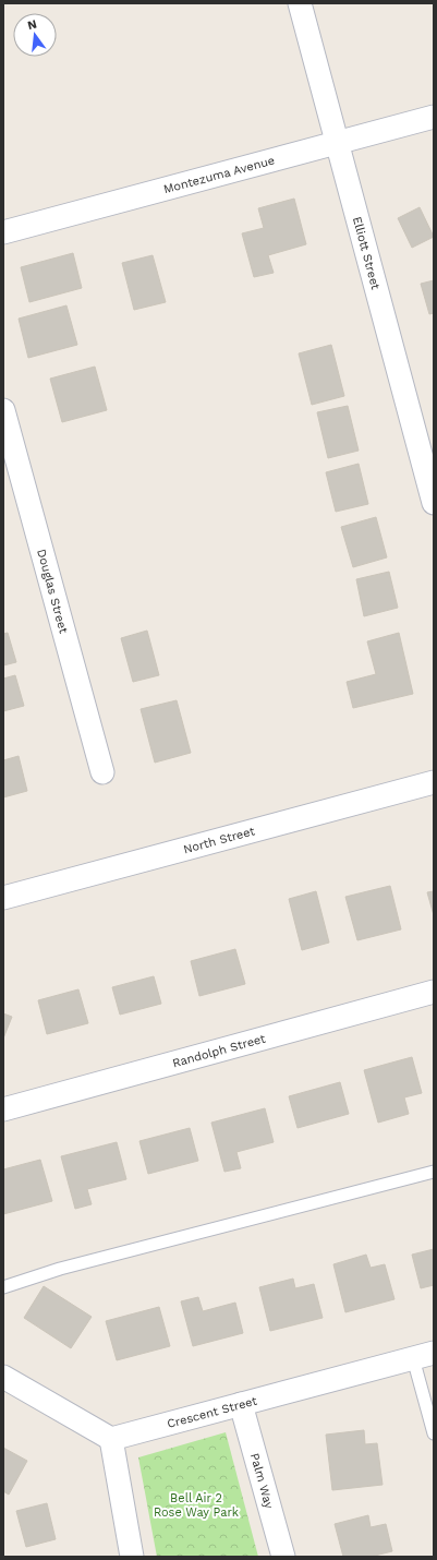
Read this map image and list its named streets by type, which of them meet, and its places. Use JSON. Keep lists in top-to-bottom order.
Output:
{
  "streets": {
    "street": [
      "Montezuma Avenue",
      "Elliott Street",
      "Douglas Street",
      "North Street",
      "Randolph Street",
      "Crescent Street",
      "Palm Way"
    ]
  },
  "crossings": [
    ["Montezuma Avenue", "Elliott Street"],
    ["Crescent Street", "Palm Way"]
  ],
  "parks": ["Bell Air 2 Rose Way Park"],
  "north": "top"
}
